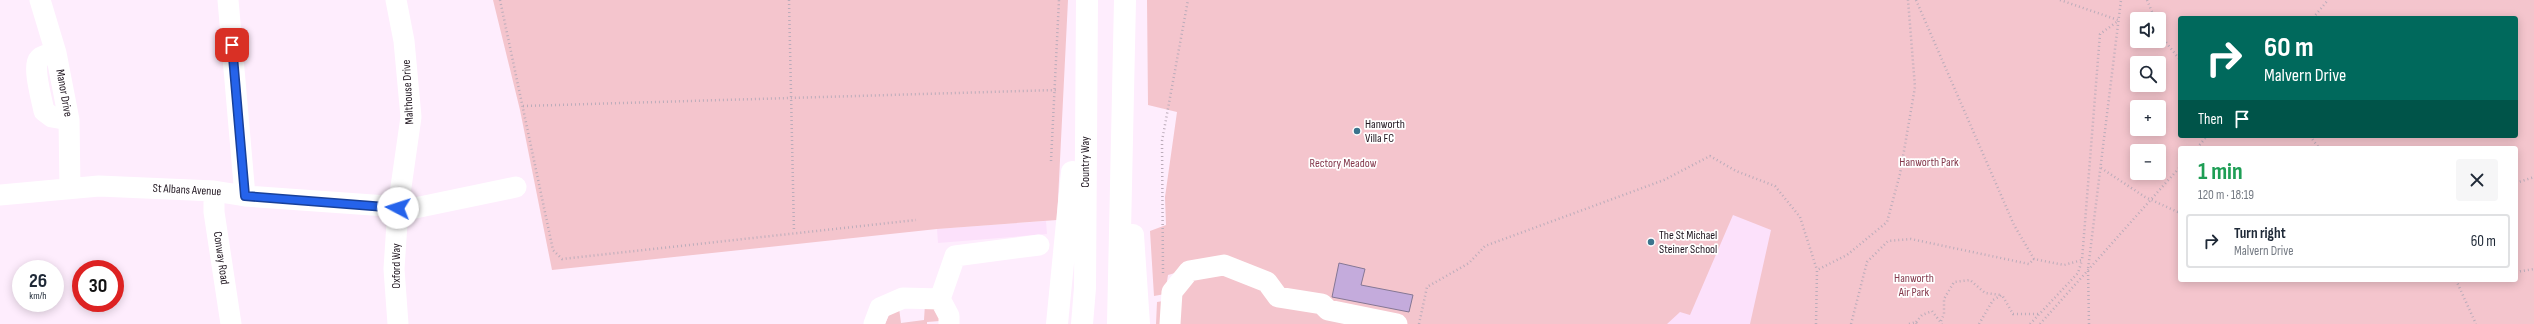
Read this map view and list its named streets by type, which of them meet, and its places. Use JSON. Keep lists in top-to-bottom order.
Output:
{
  "streets": {
    "highway": ["Country Way"],
    "street": [
      "Malthouse Drive",
      "Manor Drive",
      "St Albans Avenue",
      "Conway Road",
      "Oxford Way"
    ]
  },
  "crossings": [
    ["Malthouse Drive", "St Albans Avenue"],
    ["Malthouse Drive", "Oxford Way"],
    ["Manor Drive", "St Albans Avenue"],
    ["St Albans Avenue", "Conway Road"],
    ["St Albans Avenue", "Oxford Way"]
  ],
  "parks": ["Hanworth Park", "Rectory Meadow", "Hanworth Air Park"],
  "places": ["Hanworth Villa FC", "The St Michael Steiner School"],
  "page": {
    "map_buttons": ["+", "−"],
    "turn": ["60 m", "Malvern Drive"],
    "then": "Then",
    "heading": ["1 min", "120 m · 18:19"],
    "list": [
      {
        "name": "Turn right",
        "note": "Malvern Drive",
        "value": "60 m"
      }
    ],
    "speed": "26 km/h",
    "limit": "30"
  }
}
